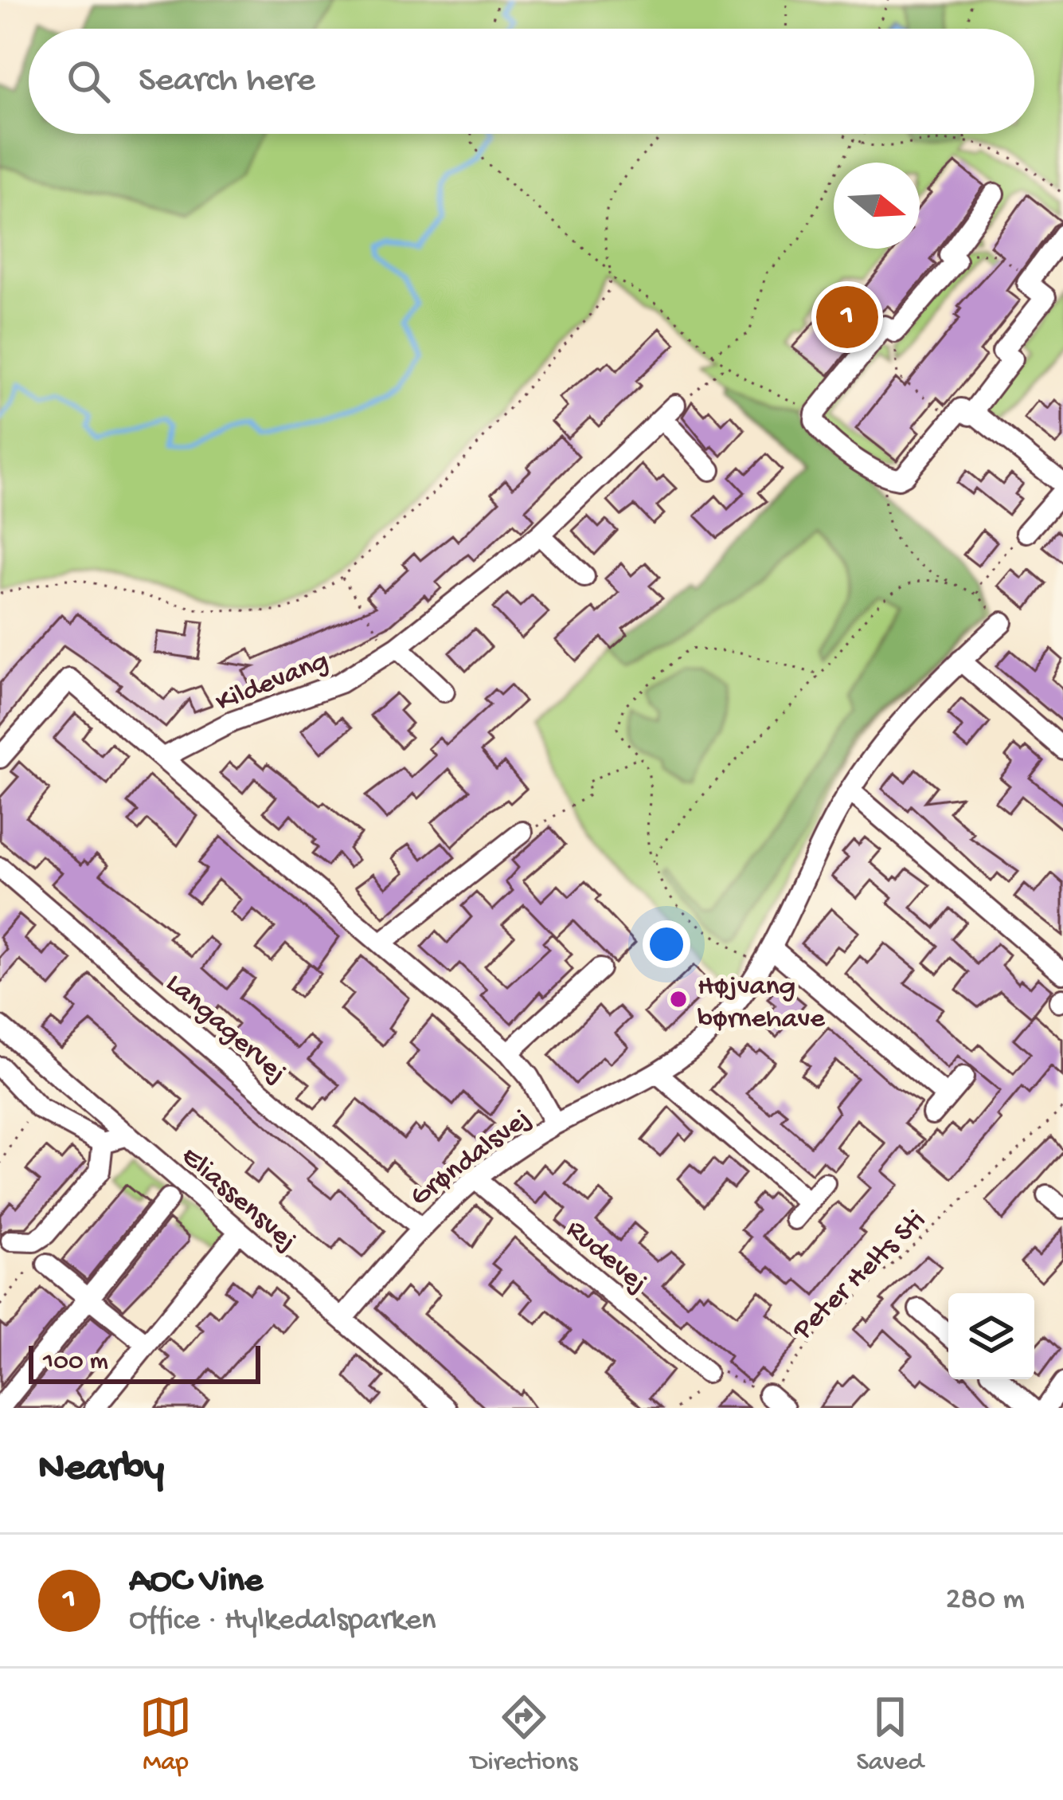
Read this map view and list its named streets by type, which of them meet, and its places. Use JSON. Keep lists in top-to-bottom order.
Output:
{
  "streets": {
    "street": [
      "Kildevang",
      "Langagervej",
      "Grøndalsvej",
      "Eliassensvej",
      "Rudevej"
    ],
    "path": ["Peter Helts Sti"]
  },
  "crossings": [
    ["Langagervej", "Grøndalsvej"],
    ["Grøndalsvej", "Eliassensvej"],
    ["Grøndalsvej", "Rudevej"]
  ],
  "places": ["Højvang børnehave"],
  "scale_bar": "100 m",
  "north": "right",
  "page": {
    "search": "Search here",
    "pins": "1",
    "scale": "100 m",
    "heading": "Nearby",
    "list": [
      {
        "mark": "1",
        "name": "AOC Vine",
        "note": "Office · Hylkedalsparken",
        "value": "280 m"
      }
    ],
    "nav": ["Map", "Directions", "Saved"]
  }
}
